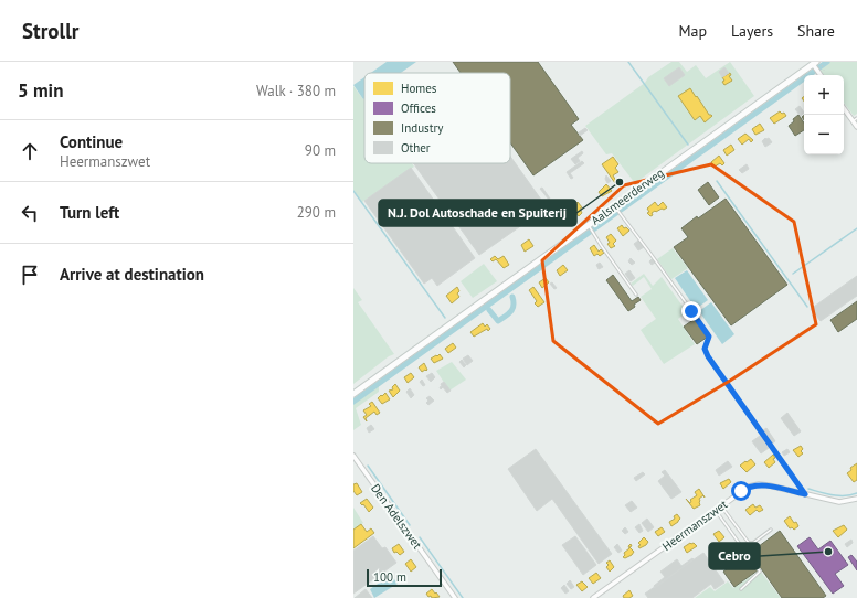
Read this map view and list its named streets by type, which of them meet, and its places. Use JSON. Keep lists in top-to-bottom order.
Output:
{
  "streets": {
    "street": ["Aalsmeerderweg", "Den Adelszwet", "Heermanszwet"]
  },
  "places": ["N.J. Dol Autoschade en Spuiterij", "Cebro"],
  "legend": [
    "Homes",
    "Offices",
    "Industry",
    "Other"
  ],
  "scale_bar": "100 m",
  "page": {
    "header": "Strollr",
    "nav": ["Map", "Layers", "Share"],
    "heading": ["5 min", "Walk · 380 m"],
    "map_buttons": ["+", "−"],
    "list": [
      ["Continue", "Heermanszwet", "90 m"],
      ["Turn left", "290 m"],
      "Arrive at destination"
    ],
    "scale": "100 m"
  }
}
